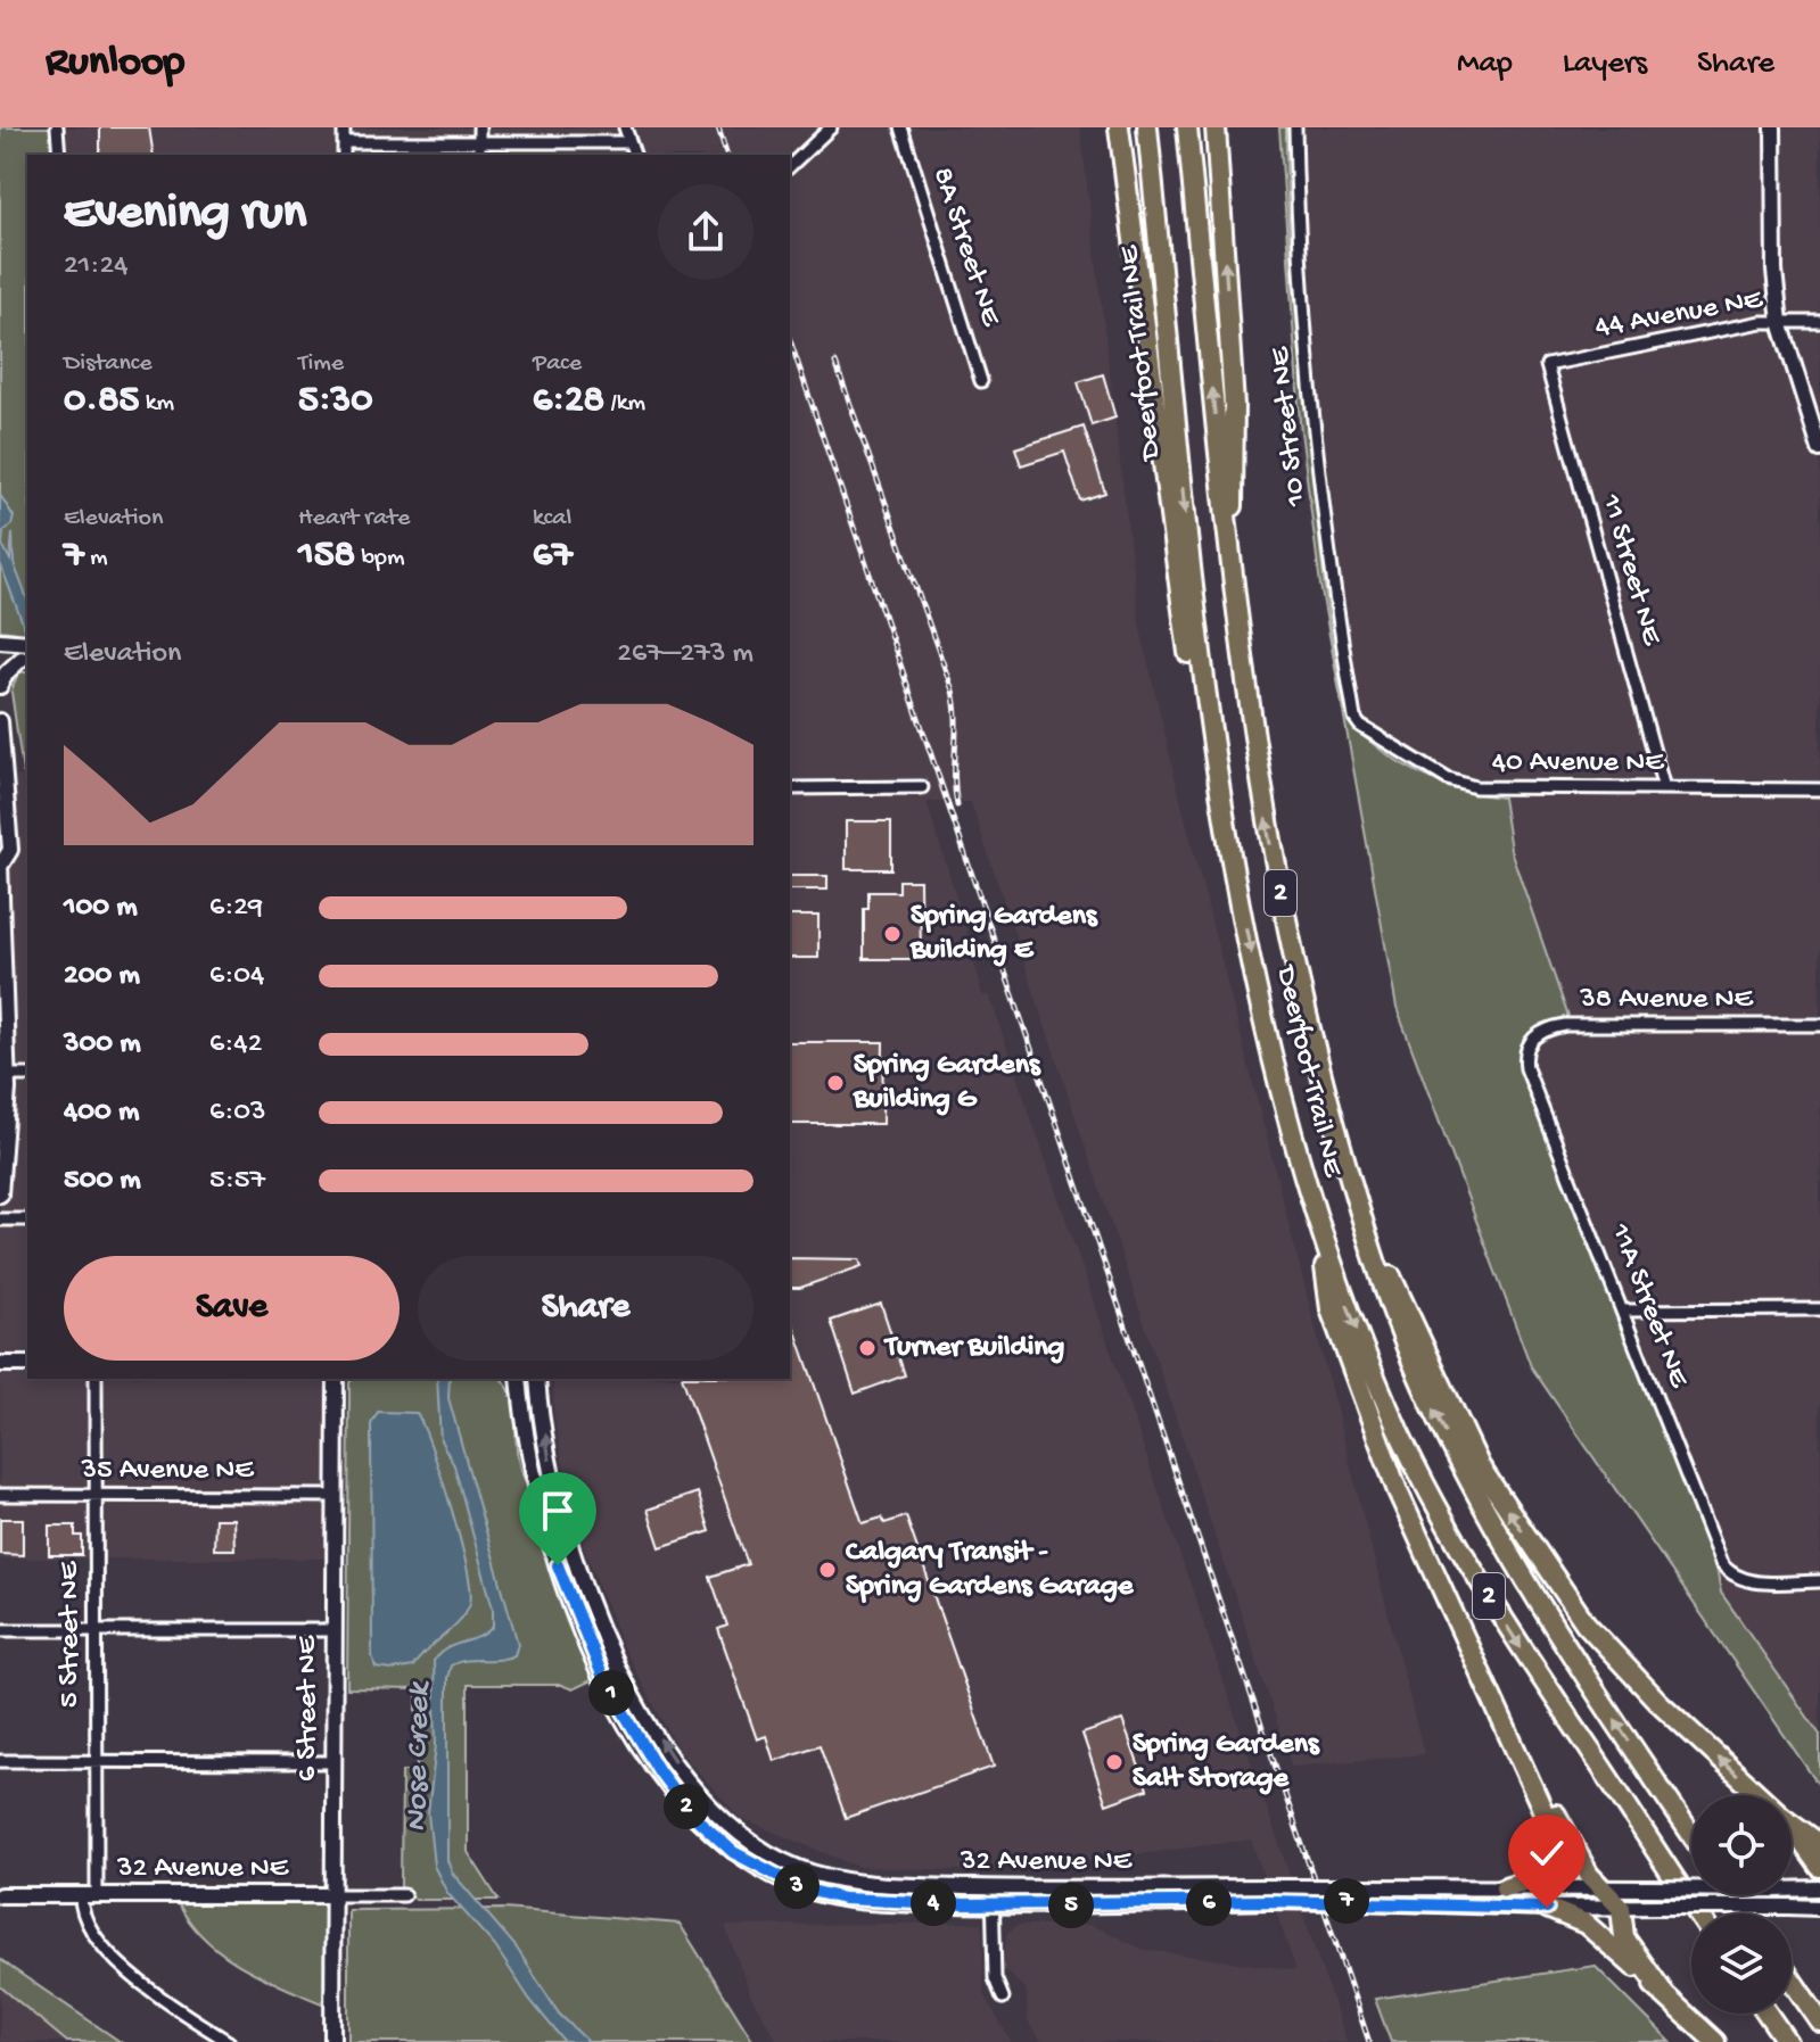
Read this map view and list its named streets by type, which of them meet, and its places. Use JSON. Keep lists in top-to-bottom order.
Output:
{
  "streets": {
    "highway": ["Deerfoot Trail NE", "2"],
    "main road": ["6 Street NE", "32 Avenue NE"],
    "street": [
      "8A Street NE",
      "44 Avenue NE",
      "10 Street NE",
      "11 Street NE",
      "40 Avenue NE",
      "38 Avenue NE",
      "11A Street NE",
      "35 Avenue NE",
      "5 Street NE"
    ]
  },
  "crossings": [
    ["44 Avenue NE", "11 Street NE"],
    ["10 Street NE", "40 Avenue NE"],
    ["11 Street NE", "40 Avenue NE"],
    ["38 Avenue NE", "11A Street NE"],
    ["35 Avenue NE", "5 Street NE"],
    ["35 Avenue NE", "6 Street NE"],
    ["5 Street NE", "32 Avenue NE"],
    ["6 Street NE", "32 Avenue NE"]
  ],
  "water": ["Nose Creek"],
  "places": [
    "Spring Gardens Building E",
    "Spring Gardens Building G",
    "Turner Building",
    "Calgary Transit - Spring Gardens Garage",
    "Spring Gardens Salt Storage"
  ],
  "page": {
    "header": "Runloop",
    "nav": ["Map", "Layers", "Share"],
    "heading": ["Evening run", "21:24"],
    "stats": [
      ["Distance", "0.85 km"],
      ["Time", "5:30"],
      ["Pace", "6:28 /km"],
      ["Elevation", "7 m"],
      ["Heart rate", "158 bpm"],
      ["kcal", "67"]
    ],
    "chart": ["Elevation", "267–273 m"],
    "list": [
      {
        "name": "100 m",
        "note": "6:29"
      },
      {
        "name": "200 m",
        "note": "6:04"
      },
      {
        "name": "300 m",
        "note": "6:42"
      },
      {
        "name": "400 m",
        "note": "6:03"
      },
      {
        "name": "500 m",
        "note": "5:57"
      }
    ],
    "buttons": ["Save", "Share"],
    "pins": [
      "1",
      "2",
      "3",
      "7",
      "4",
      "6",
      "5"
    ]
  }
}
